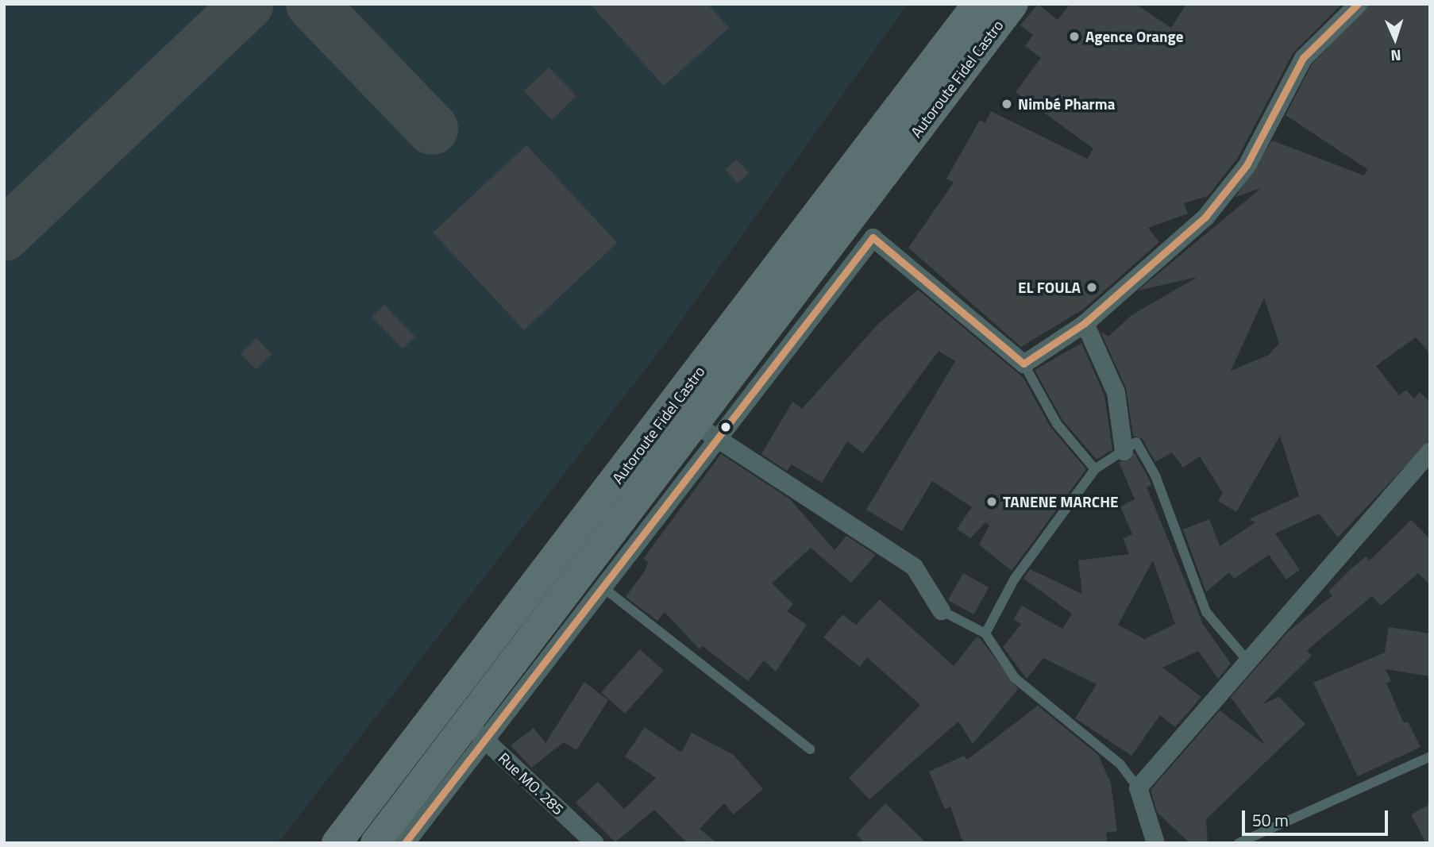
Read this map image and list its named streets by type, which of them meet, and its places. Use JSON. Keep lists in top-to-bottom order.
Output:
{
  "streets": {
    "highway": ["Autoroute Fidel Castro"],
    "street": ["Rue MO. 285"]
  },
  "crossings": [
    ["Autoroute Fidel Castro", "Rue MO. 285"]
  ],
  "places": [
    "Agence Orange",
    "Nimbé Pharma",
    "EL FOULA",
    "TANENE MARCHE"
  ],
  "scale_bar": "50 m",
  "north": "bottom"
}
